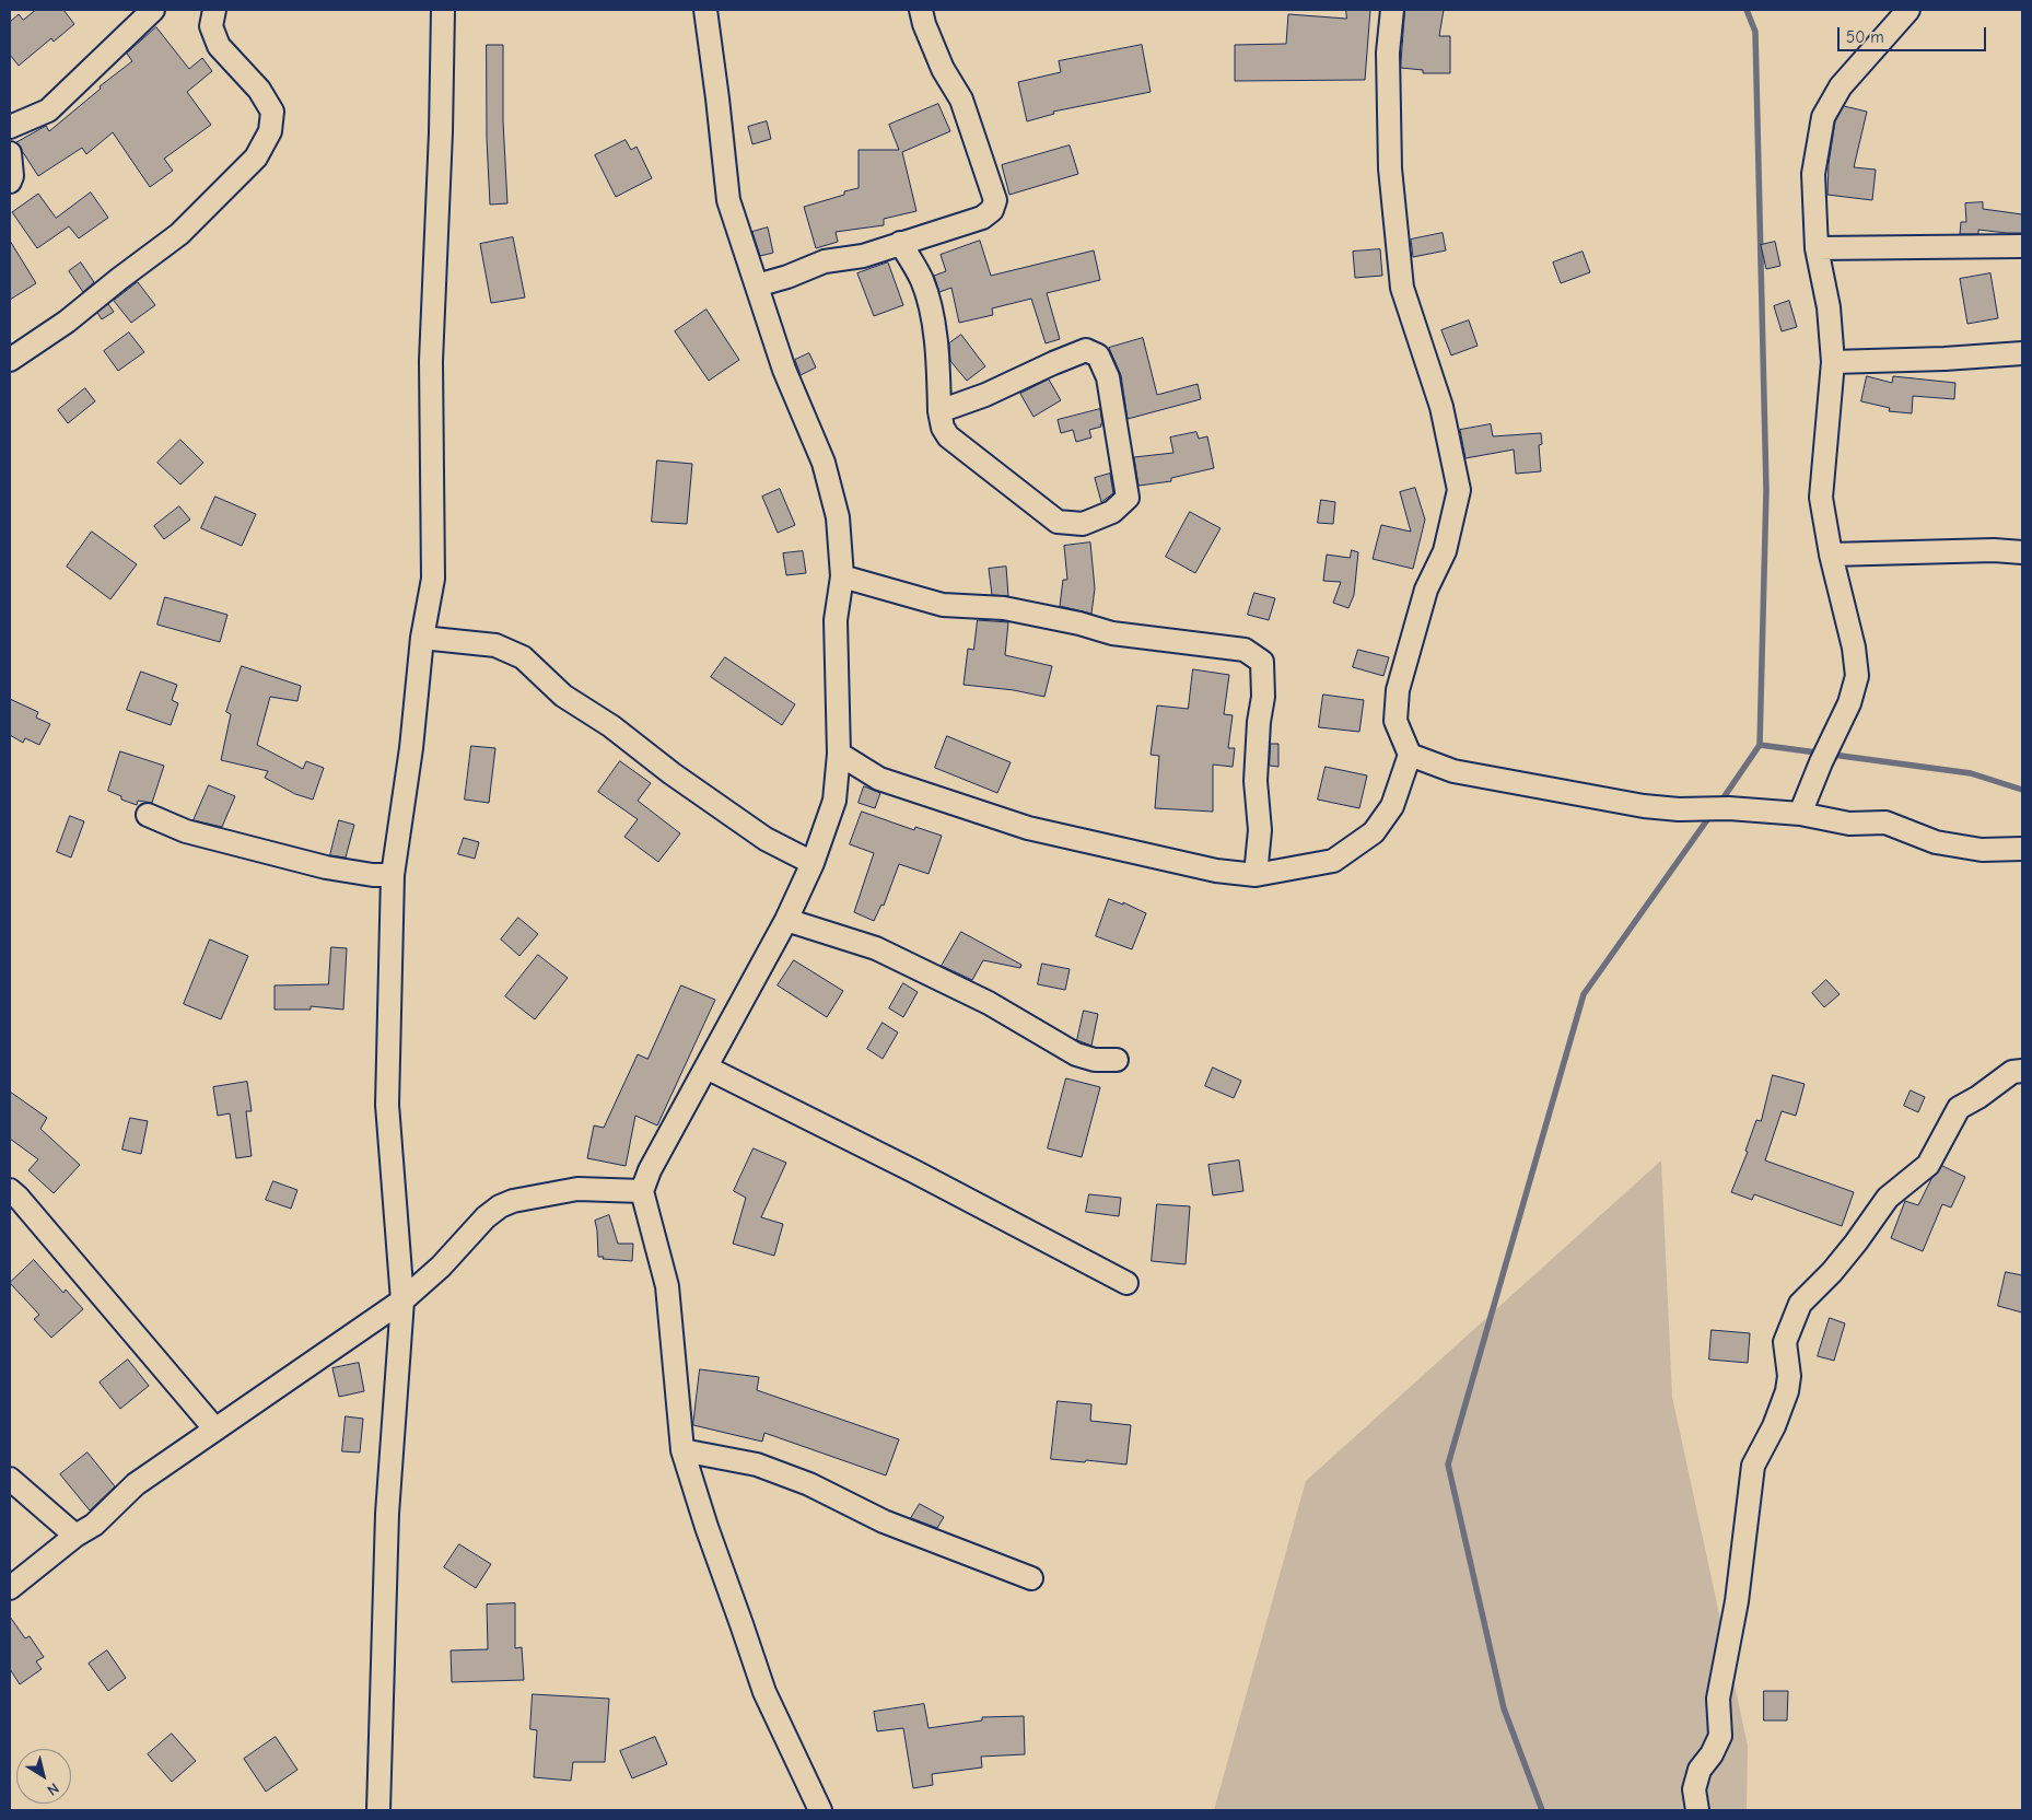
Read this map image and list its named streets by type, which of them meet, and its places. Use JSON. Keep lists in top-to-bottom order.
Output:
{
  "scale_bar": "50 m",
  "north": "bottom right"
}
